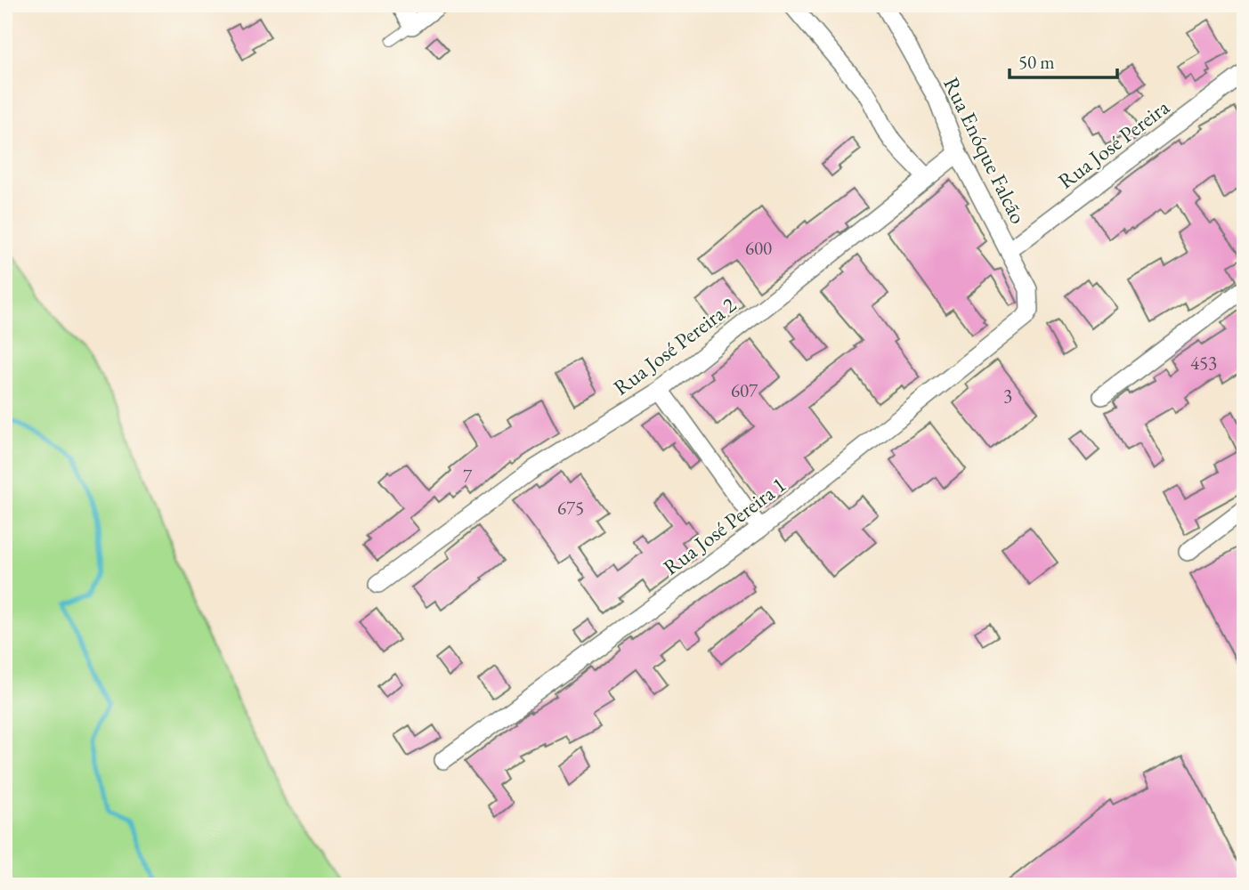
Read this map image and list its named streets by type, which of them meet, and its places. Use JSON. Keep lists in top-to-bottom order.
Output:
{
  "streets": {
    "street": [
      "Rua José Pereira",
      "Rua Enóque Falcão",
      "Rua José Pereira 2",
      "Rua José Pereira 1"
    ]
  },
  "crossings": [
    ["Rua José Pereira", "Rua Enóque Falcão"],
    ["Rua Enóque Falcão", "Rua José Pereira 2"],
    ["Rua Enóque Falcão", "Rua José Pereira 1"]
  ],
  "house_numbers": [
    "600",
    "453",
    "607",
    "3",
    "7",
    "675"
  ],
  "scale_bar": "50 m"
}
